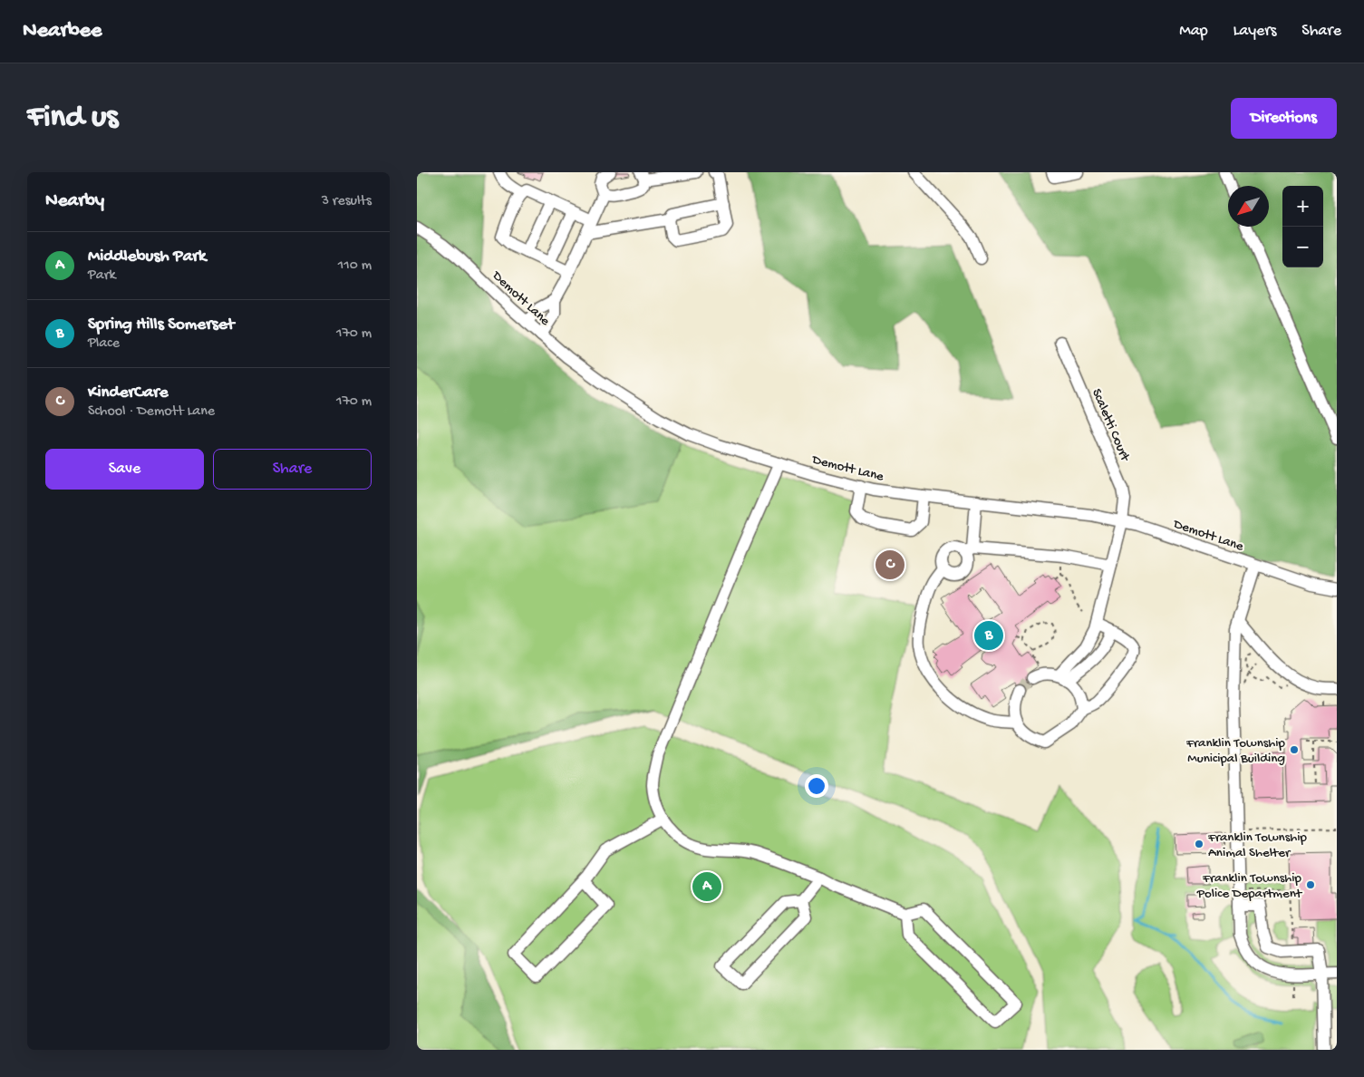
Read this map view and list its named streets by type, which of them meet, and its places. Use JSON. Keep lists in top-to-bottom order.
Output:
{
  "streets": {
    "street": ["Demott Lane", "Scaletti Court"]
  },
  "crossings": [
    ["Demott Lane", "Scaletti Court"]
  ],
  "places": ["Franklin Township Municipal Building", "Franklin Township Animal Shelter", "Franklin Township Police Department"],
  "north": "bottom left",
  "page": {
    "header": "Nearbee",
    "nav": ["Map", "Layers", "Share"],
    "buttons": [
      "Directions",
      ["Save", "Share"]
    ],
    "title": "Find us",
    "heading": ["Nearby", "3 results"],
    "map_buttons": ["+", "−"],
    "list": [
      {
        "mark": "A",
        "name": "Middlebush Park",
        "note": "Park",
        "value": "110 m"
      },
      {
        "mark": "B",
        "name": "Spring Hills Somerset",
        "note": "Place",
        "value": "170 m"
      },
      {
        "mark": "C",
        "name": "KinderCare",
        "note": "School · Demott Lane",
        "value": "170 m"
      }
    ],
    "pins": ["C", "B", "A"]
  }
}
